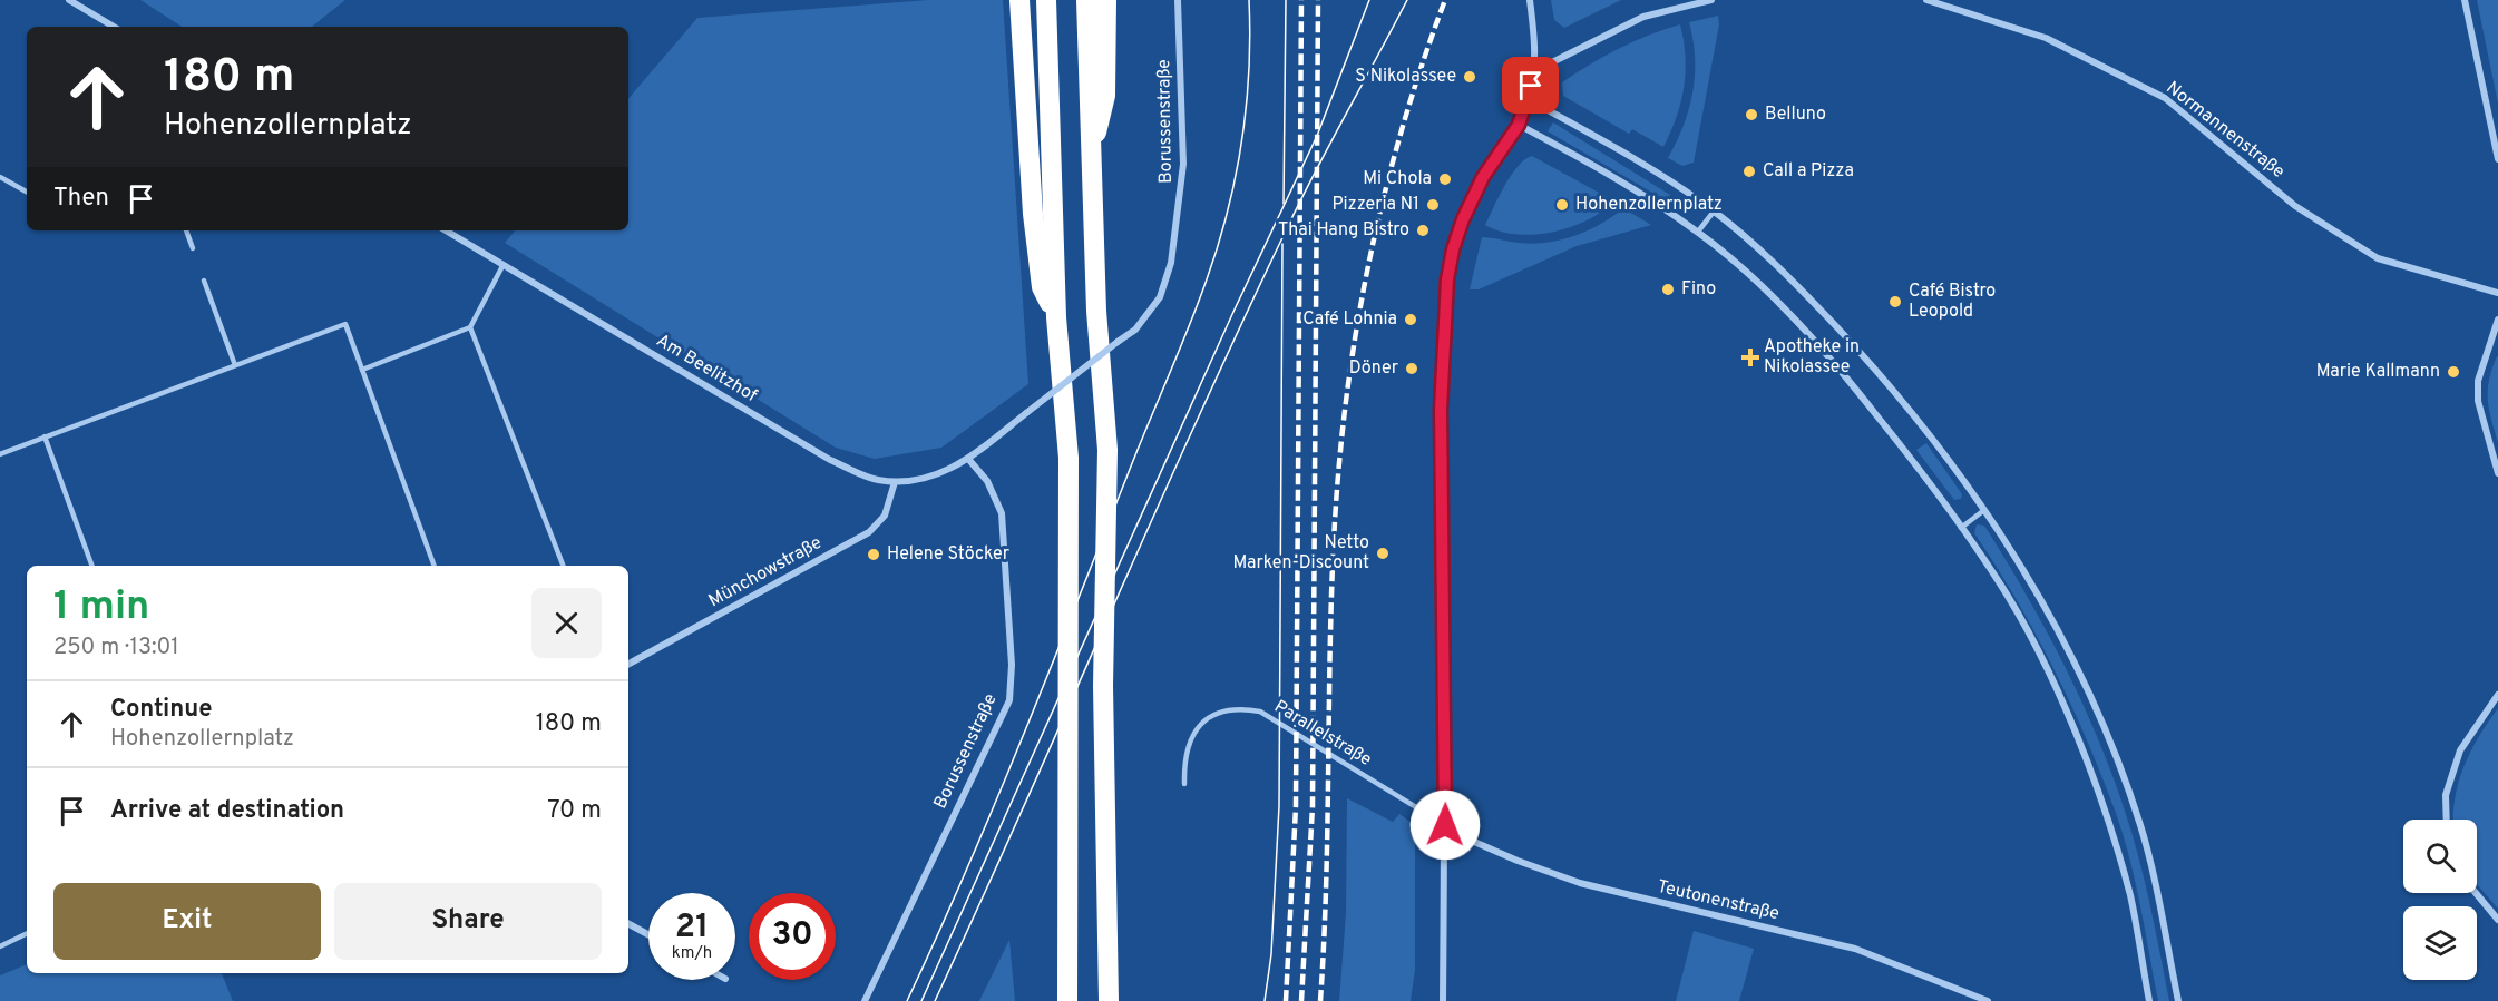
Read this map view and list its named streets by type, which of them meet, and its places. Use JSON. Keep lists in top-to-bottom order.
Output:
{
  "streets": {
    "street": [
      "Borussenstraße",
      "Normannenstraße",
      "Am Beelitzhof",
      "Münchowstraße",
      "Teutonenstraße"
    ],
    "lane": ["Parallelstraße"]
  },
  "crossings": [
    ["Borussenstraße", "Am Beelitzhof"],
    ["Am Beelitzhof", "Münchowstraße"],
    ["Parallelstraße", "Teutonenstraße"]
  ],
  "places": {
    "other": [
      "S Nikolassee",
      "Belluno",
      "Call a Pizza",
      "Mi Chola",
      "Pizzeria N1",
      "Hohenzollernplatz",
      "Thai Hang Bistro",
      "Fino",
      "Café Bistro Leopold",
      "Café Lohnia",
      "Döner",
      "Marie Kallmann",
      "Netto Marken-Discount",
      "Helene Stöcker"
    ],
    "health": ["Apotheke in Nikolassee"]
  },
  "page": {
    "turn": ["180 m", "Hohenzollernplatz"],
    "then": "Then",
    "heading": ["1 min", "250 m · 13:01"],
    "list": [
      {
        "name": "Continue",
        "note": "Hohenzollernplatz",
        "value": "180 m"
      },
      {
        "name": "Arrive at destination",
        "value": "70 m"
      }
    ],
    "buttons": ["Exit", "Share"],
    "speed": "21 km/h",
    "limit": "30"
  }
}
